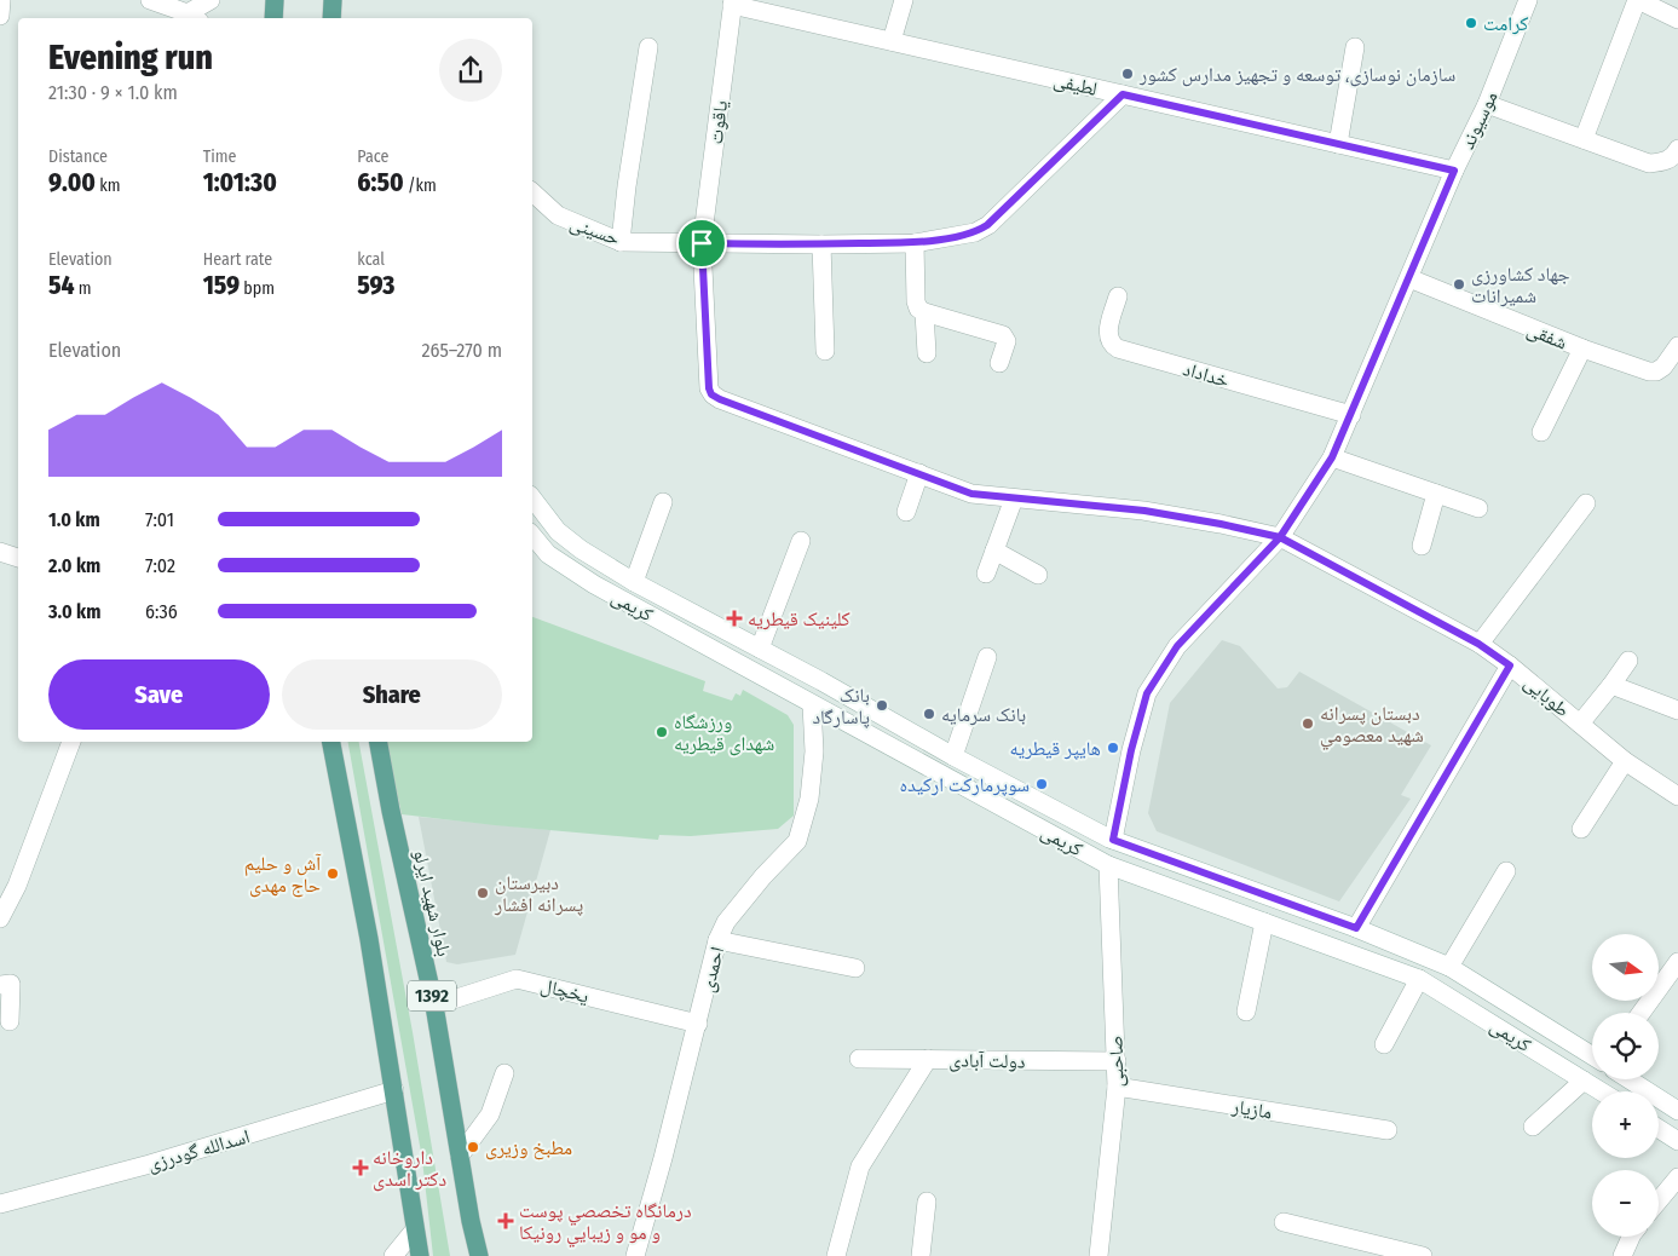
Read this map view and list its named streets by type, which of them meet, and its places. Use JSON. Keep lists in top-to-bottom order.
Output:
{
  "streets": {
    "main road": ["بلوار شهید ایرلو", "1392"],
    "street": [
      "لطیفی",
      "موسیوند",
      "یاقوت",
      "حسینی",
      "شفقی",
      "خداداد",
      "کریمی",
      "طوبایی",
      "احمدی",
      "یخچال",
      "دولت آبادی",
      "صاحبی",
      "مازیار",
      "اسدالله گودرزی"
    ]
  },
  "crossings": [
    ["لطیفی", "موسیوند"],
    ["لطیفی", "یاقوت"],
    ["لطیفی", "حسینی"],
    ["موسیوند", "شفقی"],
    ["موسیوند", "خداداد"],
    ["موسیوند", "کریمی"],
    ["موسیوند", "طوبایی"],
    ["موسیوند", "صاحبی"],
    ["یاقوت", "حسینی"],
    ["یاقوت", "طوبایی"],
    ["کریمی", "احمدی"],
    ["کریمی", "صاحبی"],
    ["بلوار شهید ایرلو", "یخچال"],
    ["احمدی", "یخچال"],
    ["1392", "اسدالله گودرزی"],
    ["دولت آبادی", "صاحبی"],
    ["صاحبی", "مازیار"]
  ],
  "places": {
    "other": [
      "کرامت",
      "سازمان نوسازی، توسعه و تجهیز مدارس کشور",
      "جهاد کشاورزی شمیرانات",
      "بانک پاسارگاد",
      "بانک سرمایه",
      "دبستان پسرانه شهيد معصومي",
      "ورزشگاه شهدای قیطریه",
      "هایپر قیطریه",
      "سوپرمارکت ارکیده",
      "آش و حلیم حاج مهدی",
      "دبیرستان پسرانه افشار",
      "مطبخ وزیری"
    ],
    "health": ["کلینیک قیطریه", "داروخانه دکتر اسدی", "درمانگاه تخصصي پوست و مو و زيبايي رونيكا"]
  },
  "north": "right",
  "page": {
    "heading": ["Evening run", "21:30 · 9 × 1.0 km"],
    "stats": [
      ["Distance", "9.00 km"],
      ["Time", "1:01:30"],
      ["Pace", "6:50 /km"],
      ["Elevation", "54 m"],
      ["Heart rate", "159 bpm"],
      ["kcal", "593"]
    ],
    "chart": ["Elevation", "265–270 m"],
    "list": [
      {
        "name": "1.0 km",
        "note": "7:01"
      },
      {
        "name": "2.0 km",
        "note": "7:02"
      },
      {
        "name": "3.0 km",
        "note": "6:36"
      }
    ],
    "buttons": ["Save", "Share"],
    "map_buttons": ["+", "−"]
  }
}
